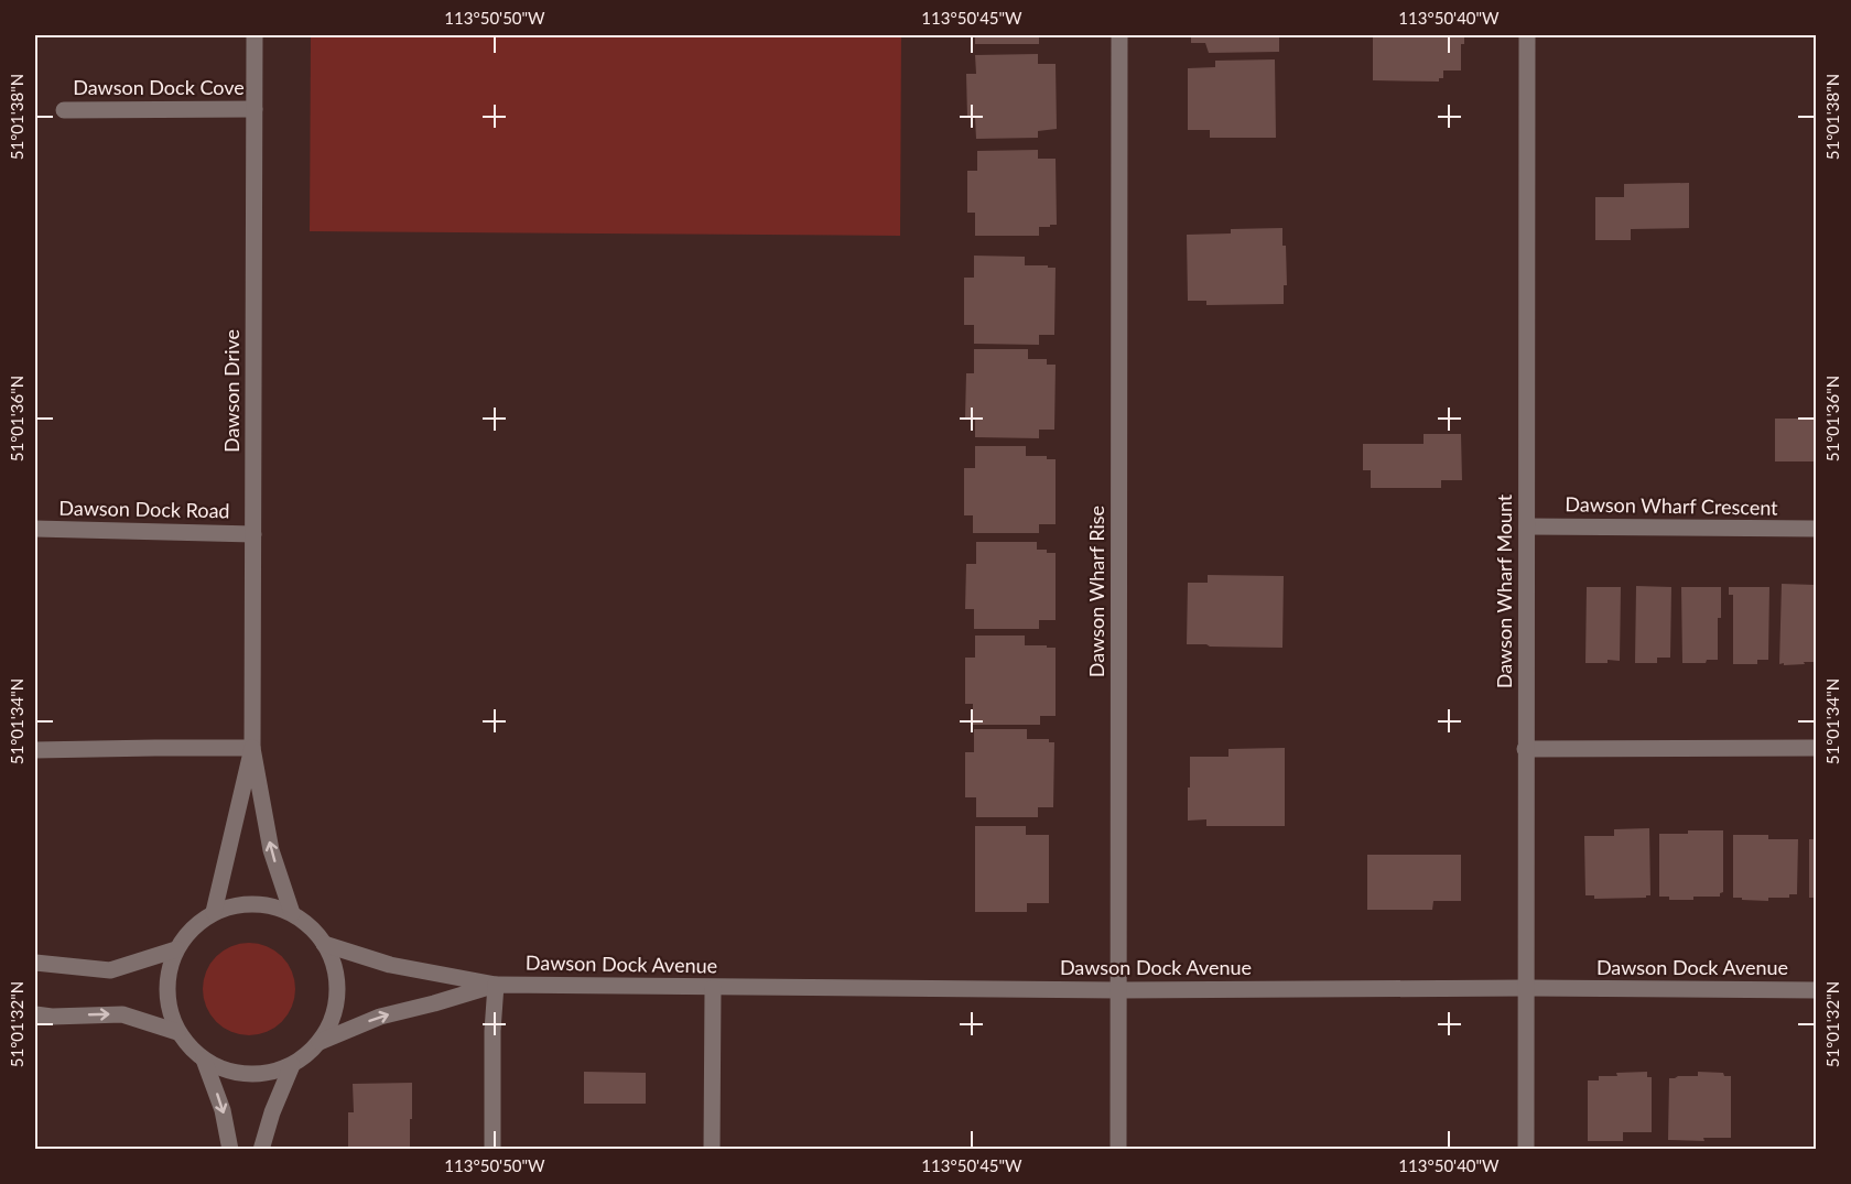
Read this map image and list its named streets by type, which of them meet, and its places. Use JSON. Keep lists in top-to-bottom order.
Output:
{
  "streets": {
    "street": [
      "Dawson Dock Cove",
      "Dawson Drive",
      "Dawson Wharf Crescent",
      "Dawson Dock Road",
      "Dawson Wharf Rise",
      "Dawson Wharf Mount",
      "Dawson Dock Avenue"
    ]
  },
  "crossings": [
    ["Dawson Dock Cove", "Dawson Drive"],
    ["Dawson Drive", "Dawson Dock Road"],
    ["Dawson Drive", "Dawson Dock Avenue"],
    ["Dawson Wharf Crescent", "Dawson Wharf Mount"],
    ["Dawson Wharf Rise", "Dawson Dock Avenue"],
    ["Dawson Wharf Mount", "Dawson Dock Avenue"]
  ],
  "coordinates": [
    "113°50'50\"W",
    "113°50'45\"W",
    "113°50'40\"W",
    "51°01'38\"N",
    "51°01'36\"N",
    "51°01'34\"N",
    "51°01'32\"N"
  ]
}
